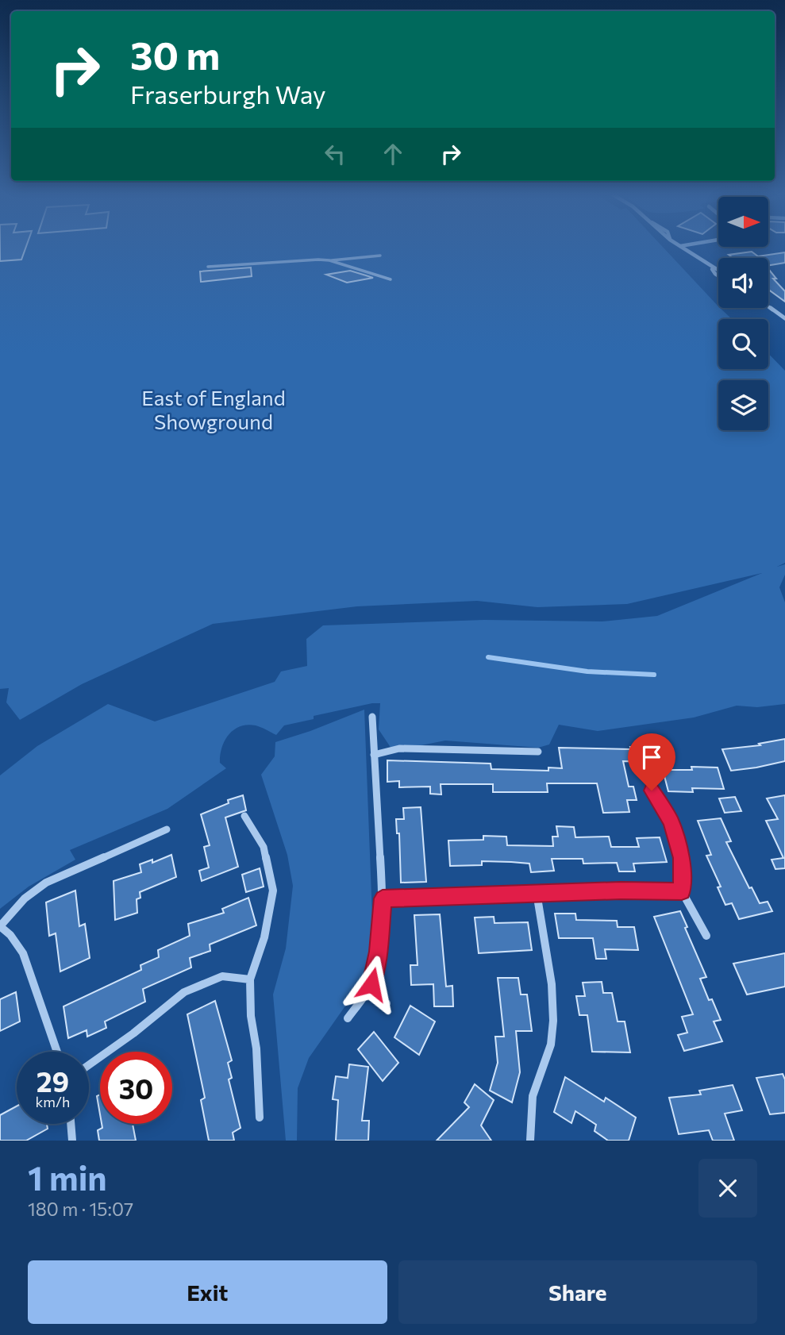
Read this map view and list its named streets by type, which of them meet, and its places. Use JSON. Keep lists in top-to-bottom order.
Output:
{
  "parks": ["East of England Showground"],
  "north": "right",
  "page": {
    "turn": ["30 m", "Fraserburgh Way"],
    "speed": "29 km/h",
    "limit": "30",
    "heading": ["1 min", "180 m · 15:07"],
    "buttons": ["Exit", "Share"]
  }
}
